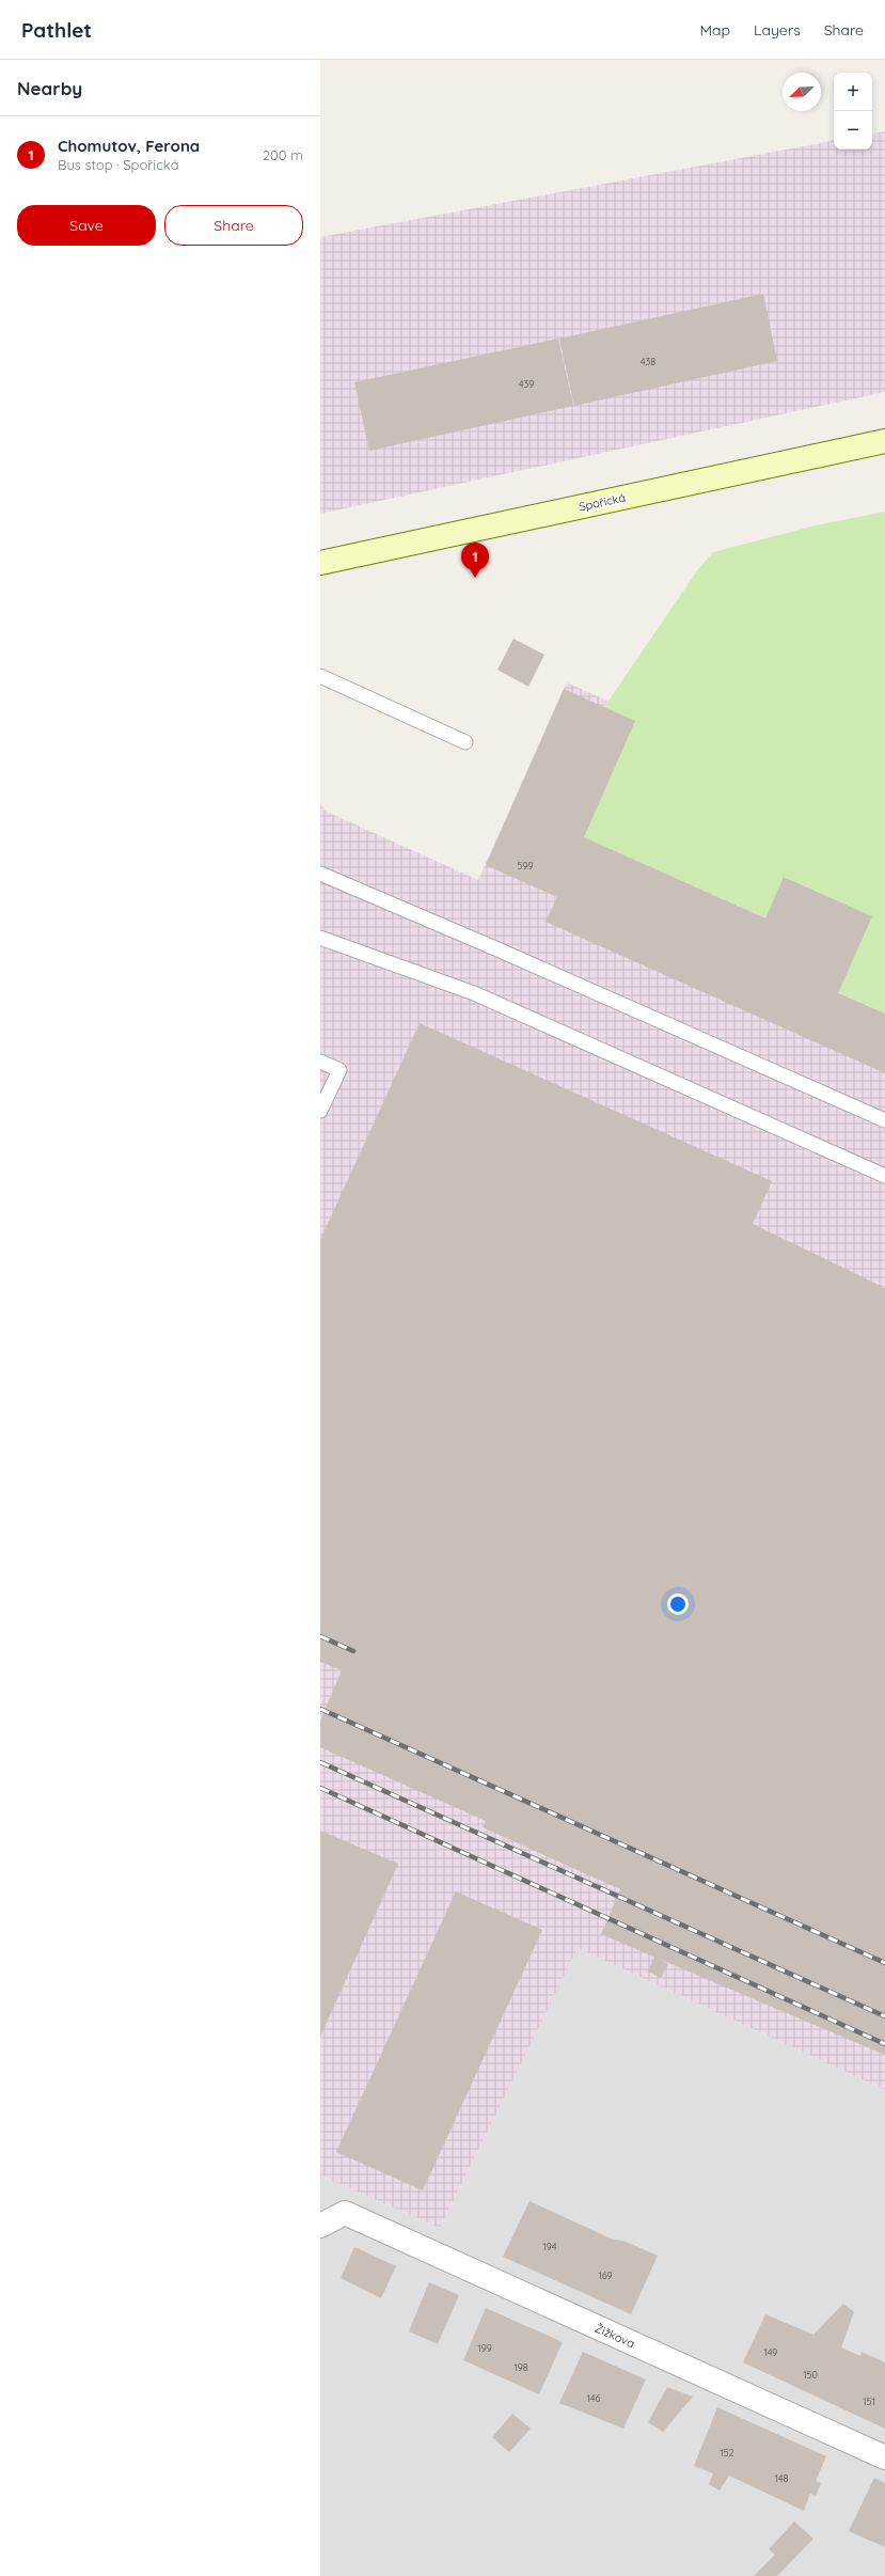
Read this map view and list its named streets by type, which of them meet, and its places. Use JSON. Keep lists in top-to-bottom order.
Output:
{
  "streets": {
    "street": ["Spořická", "Žižkova"]
  },
  "house_numbers": [
    "438",
    "439",
    "599",
    "194",
    "169",
    "199",
    "149",
    "198",
    "150",
    "146",
    "151",
    "152",
    "148"
  ],
  "north": "bottom left",
  "page": {
    "header": "Pathlet",
    "nav": ["Map", "Layers", "Share"],
    "heading": "Nearby",
    "map_buttons": ["+", "−"],
    "list": [
      {
        "mark": "1",
        "name": "Chomutov, Ferona",
        "note": "Bus stop · Spořická",
        "value": "200 m"
      }
    ],
    "buttons": ["Save", "Share"],
    "pins": "1"
  }
}
